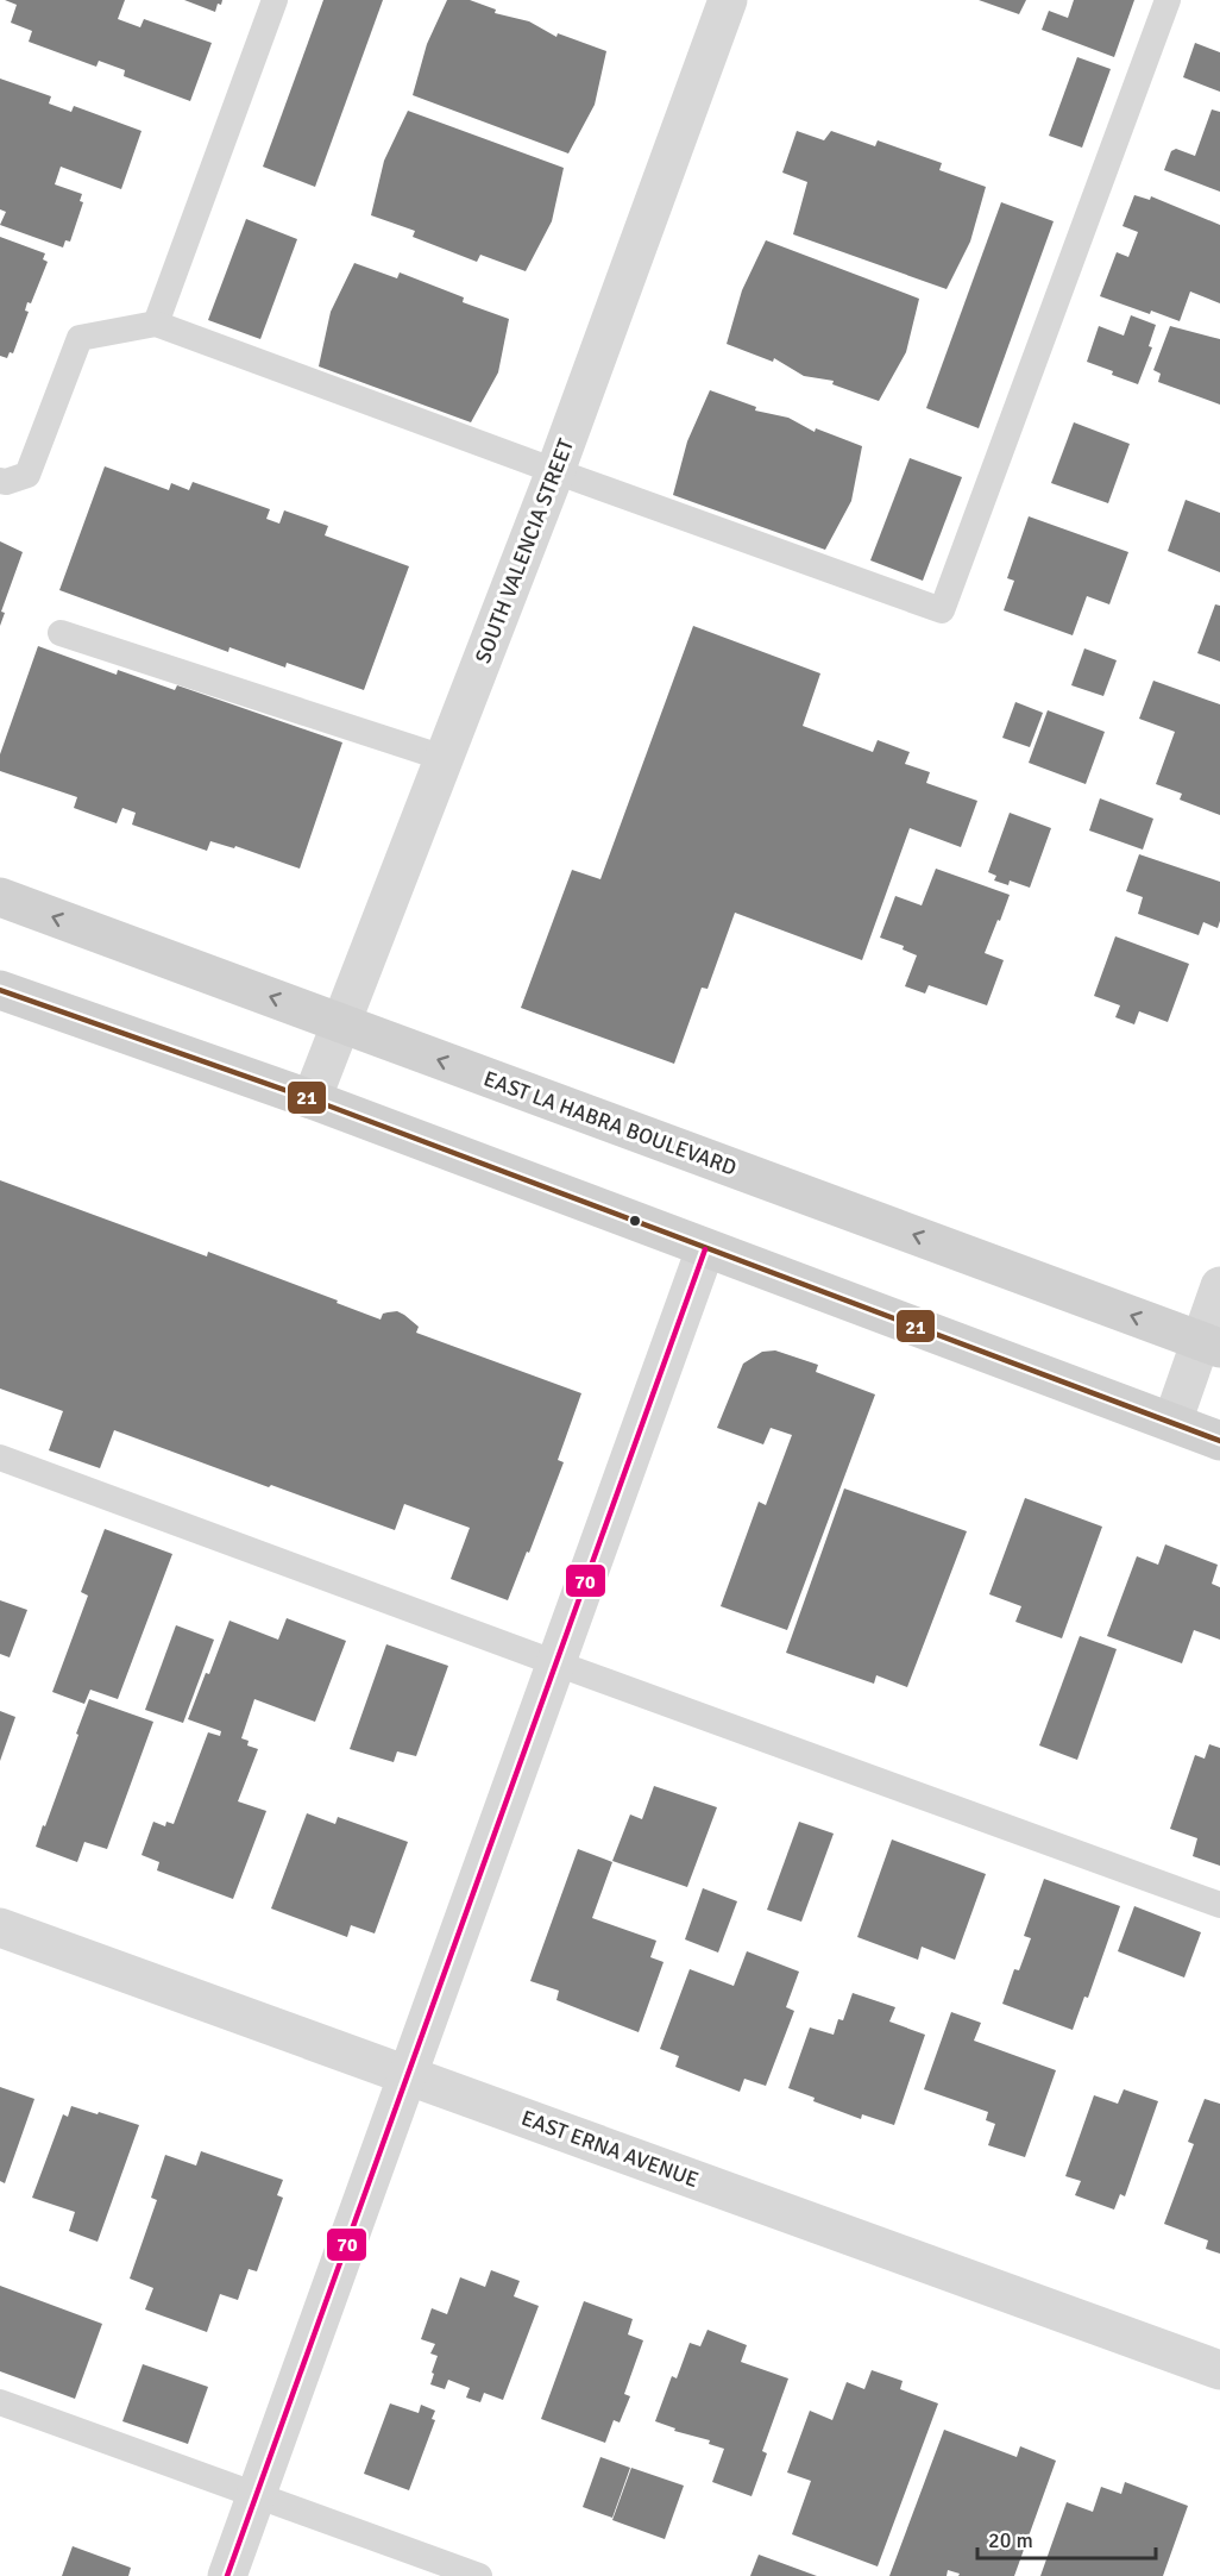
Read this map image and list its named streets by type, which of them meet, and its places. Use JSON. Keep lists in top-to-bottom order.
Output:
{
  "streets": {
    "main road": ["EAST LA HABRA BOULEVARD"],
    "street": ["SOUTH VALENCIA STREET", "EAST ERNA AVENUE"]
  },
  "crossings": [
    ["SOUTH VALENCIA STREET", "EAST LA HABRA BOULEVARD"]
  ],
  "lines": ["transit line 21", "transit line 70"],
  "scale_bar": "20 m"
}
